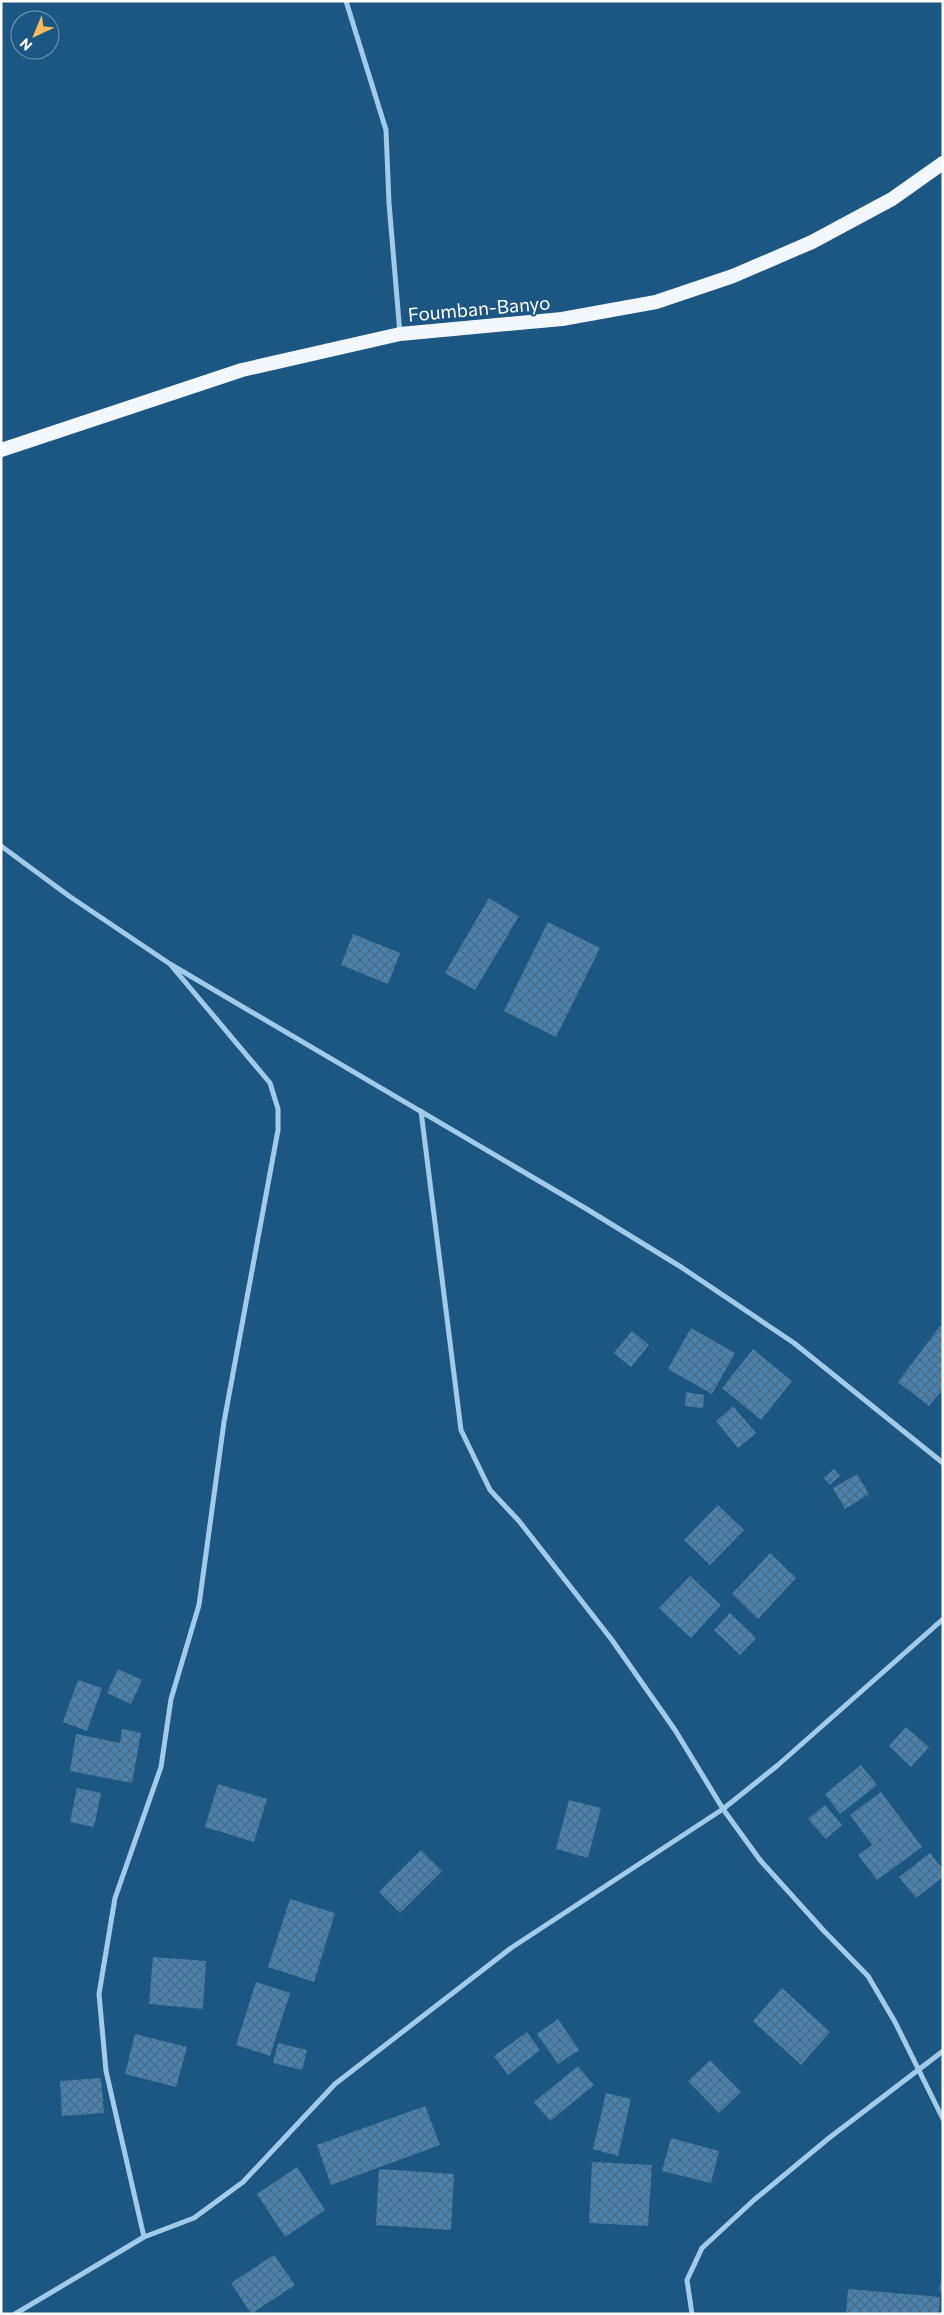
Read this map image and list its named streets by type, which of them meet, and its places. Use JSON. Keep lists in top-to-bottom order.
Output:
{
  "streets": {
    "highway": ["Foumban-Banyo"]
  },
  "north": "bottom left"
}
